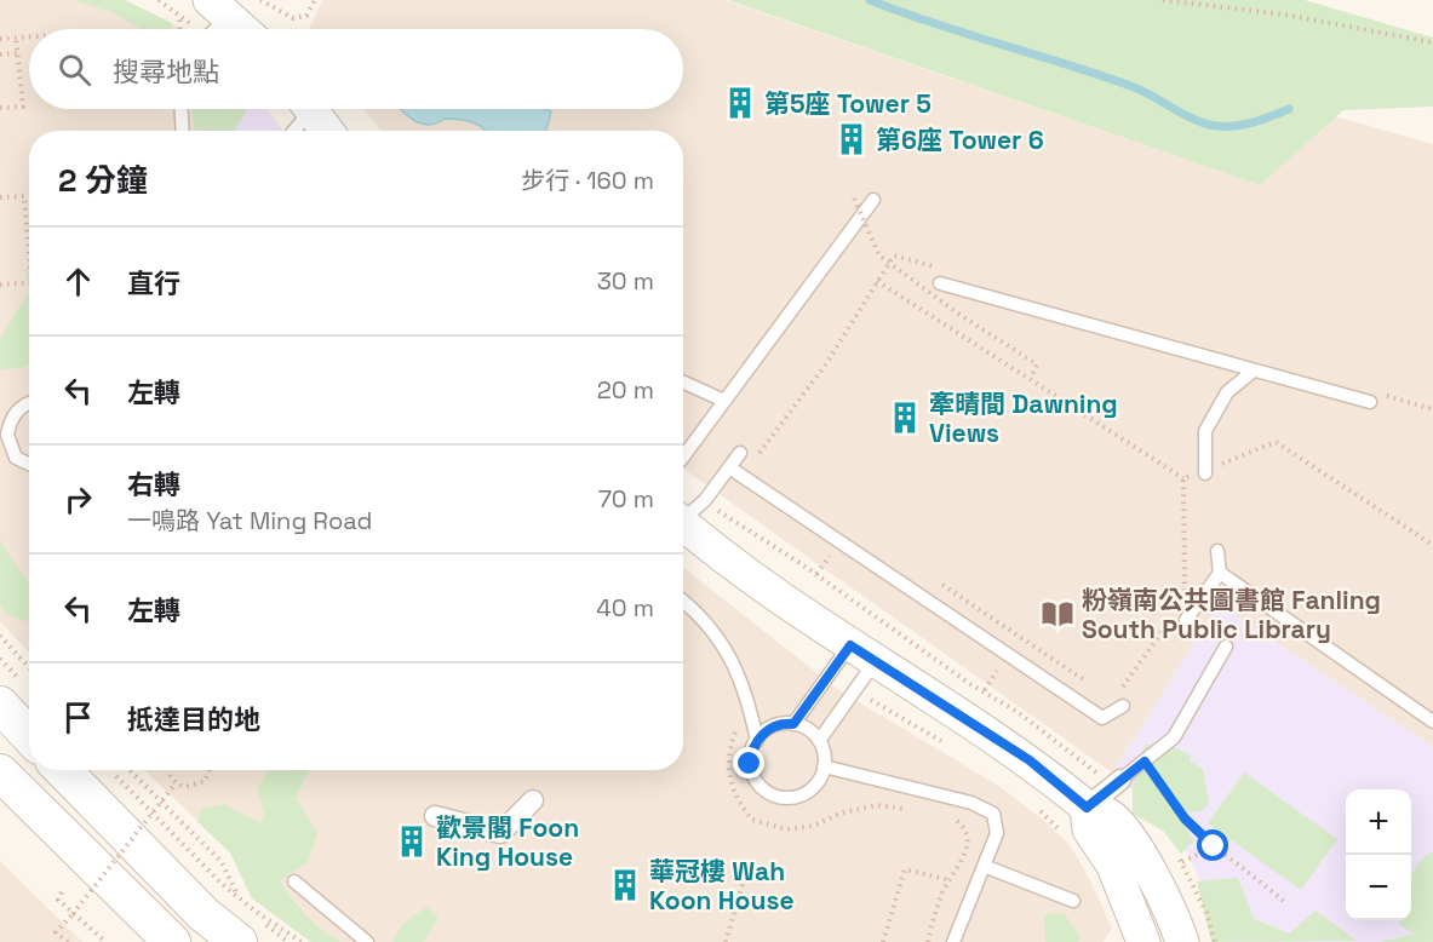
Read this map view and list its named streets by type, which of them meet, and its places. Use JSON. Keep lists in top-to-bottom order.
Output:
{
  "places": {
    "building": [
      "第5座 Tower 5",
      "第6座 Tower 6",
      "牽晴間 Dawning Views",
      "歡景閣 Foon King House",
      "華冠樓 Wah Koon House"
    ],
    "library": ["粉嶺南公共圖書館 Fanling South Public Library"]
  },
  "page": {
    "search": "搜尋地點",
    "heading": ["2 分鐘", "步行 · 160 m"],
    "list": [
      ["直行", "30 m"],
      ["左轉", "20 m"],
      ["右轉", "一鳴路 Yat Ming Road", "70 m"],
      ["左轉", "40 m"],
      "抵達目的地"
    ],
    "map_buttons": ["+", "−"]
  }
}
